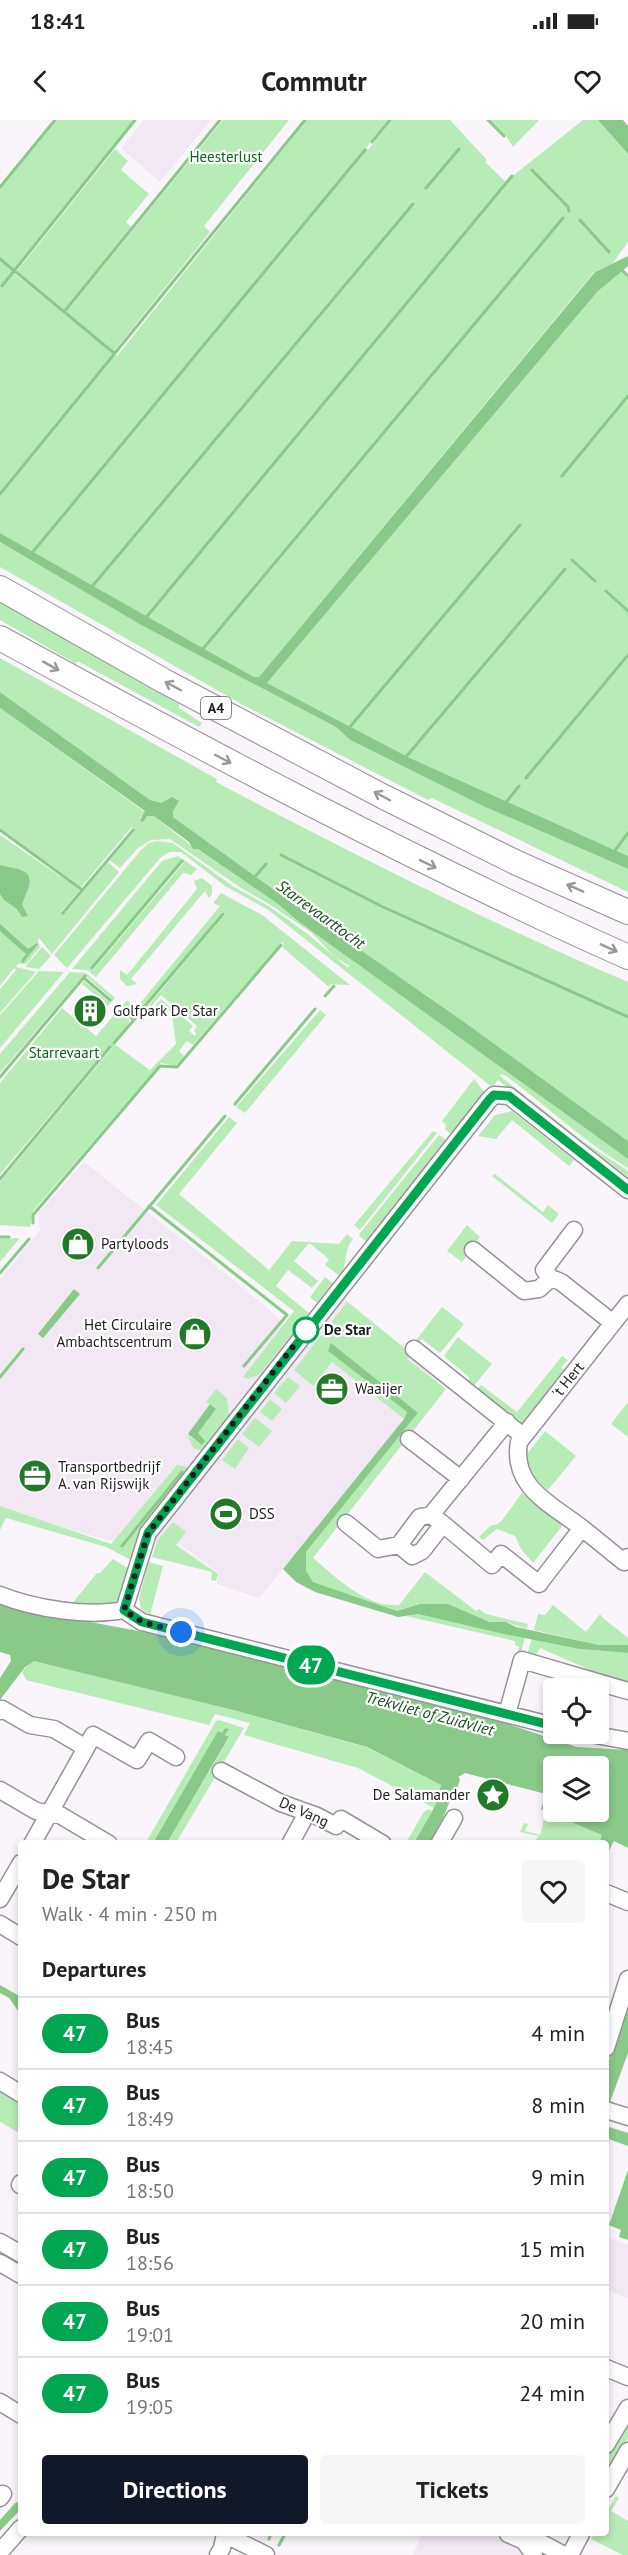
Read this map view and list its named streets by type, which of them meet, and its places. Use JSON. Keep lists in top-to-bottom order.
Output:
{
  "streets": {
    "highway": ["A4"],
    "street": ["'t Hert", "De Vang"]
  },
  "water": ["Starrevaarttocht", "Trekvliet of Zuidvliet"],
  "parks": ["Heesterlust", "Starrevaart"],
  "places": {
    "building": ["Golfpark De Star"],
    "shop": ["Partyloods", "Het Circulaire Ambachtscentrum"],
    "other": ["De Star"],
    "office": ["Waaijer", "Transportbedrijf A. van Rijswijk"],
    "sports": ["DSS"],
    "place": ["De Salamander"]
  },
  "lines": ["bus line 47"],
  "page": {
    "status": "18:41",
    "header": "Commutr",
    "on_map": "47",
    "heading": [
      ["De Star", "Walk · 4 min · 250 m"],
      "Departures"
    ],
    "list": [
      {
        "mark": "47",
        "name": "Bus",
        "note": "18:45",
        "value": "4 min"
      },
      {
        "mark": "47",
        "name": "Bus",
        "note": "18:49",
        "value": "8 min"
      },
      {
        "mark": "47",
        "name": "Bus",
        "note": "18:50",
        "value": "9 min"
      },
      {
        "mark": "47",
        "name": "Bus",
        "note": "18:56",
        "value": "15 min"
      },
      {
        "mark": "47",
        "name": "Bus",
        "note": "19:01",
        "value": "20 min"
      },
      {
        "mark": "47",
        "name": "Bus",
        "note": "19:05",
        "value": "24 min"
      }
    ],
    "buttons": ["Directions", "Tickets"]
  }
}
